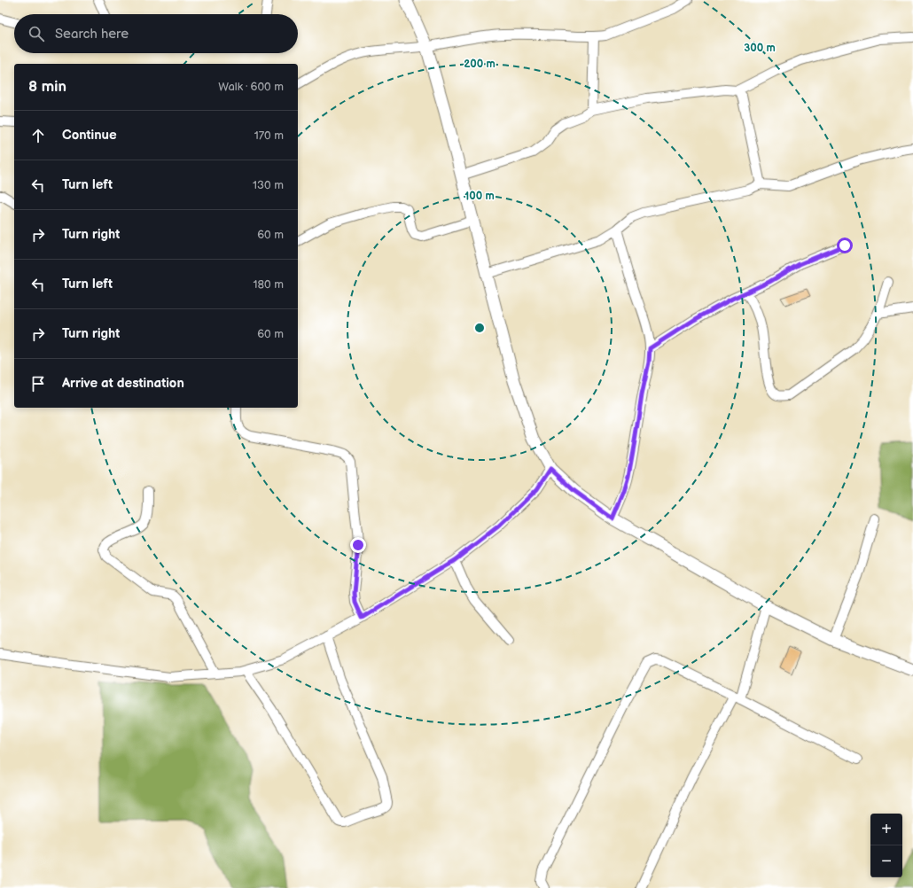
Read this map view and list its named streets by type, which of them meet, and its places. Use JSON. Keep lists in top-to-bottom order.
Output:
{
  "page": {
    "search": "Search here",
    "heading": ["8 min", "Walk · 600 m"],
    "list": [
      ["Continue", "170 m"],
      ["Turn left", "130 m"],
      ["Turn right", "60 m"],
      ["Turn left", "180 m"],
      ["Turn right", "60 m"],
      "Arrive at destination"
    ],
    "map_buttons": ["+", "−"]
  },
  "rings": ["300 m", "200 m", "100 m"]
}
